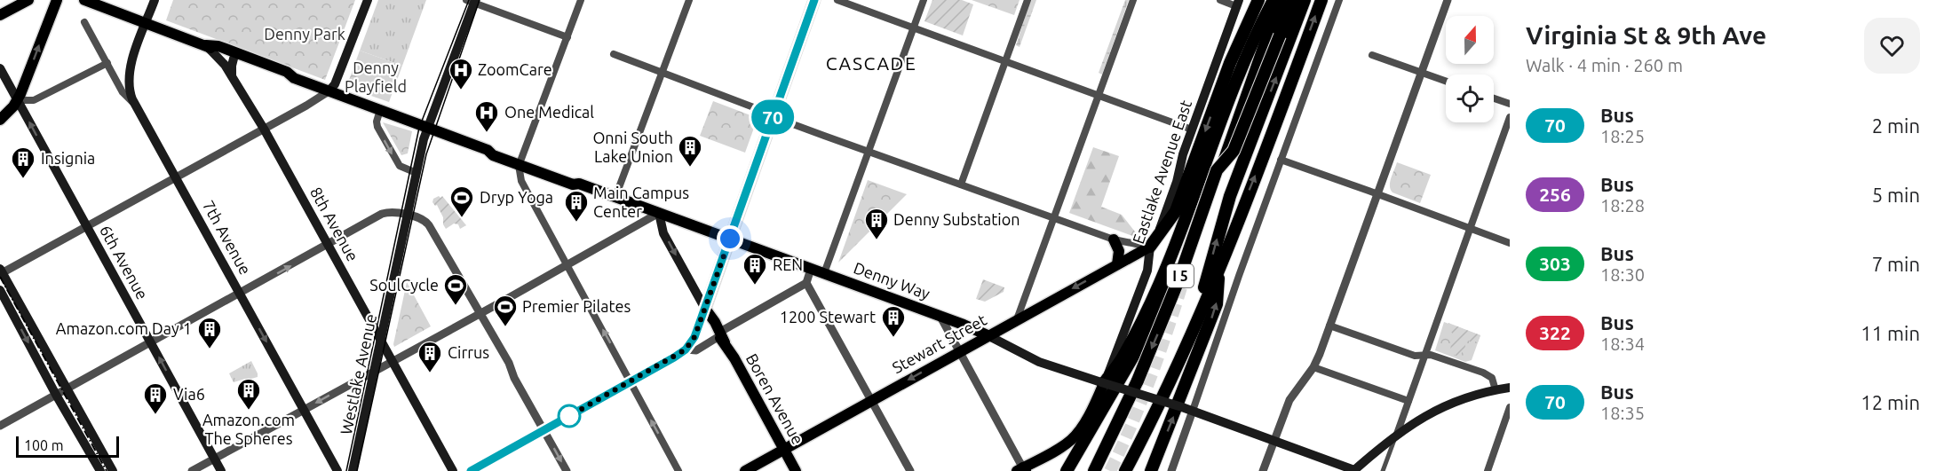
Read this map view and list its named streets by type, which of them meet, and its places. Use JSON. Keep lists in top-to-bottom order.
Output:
{
  "streets": {
    "highway": ["I 5"],
    "main road": [
      "Eastlake Avenue East",
      "8th Avenue",
      "7th Avenue",
      "6th Avenue",
      "Denny Way",
      "Stewart Street",
      "Westlake Avenue",
      "Boren Avenue"
    ]
  },
  "crossings": [
    ["Eastlake Avenue East", "Stewart Street"],
    ["8th Avenue", "Denny Way"],
    ["8th Avenue", "Westlake Avenue"],
    ["Denny Way", "Stewart Street"],
    ["Denny Way", "Westlake Avenue"],
    ["Denny Way", "Boren Avenue"],
    ["Stewart Street", "Boren Avenue"]
  ],
  "one_way": ["6th Avenue", "Stewart Street", "Boren Avenue"],
  "districts": ["CASCADE"],
  "parks": ["Denny Park", "Denny Playfield"],
  "places": {
    "hospital": ["ZoomCare", "One Medical"],
    "building": [
      "Onni South Lake Union",
      "Insignia",
      "Main Campus Center",
      "Denny Substation",
      "REN",
      "1200 Stewart",
      "Amazon.com Day 1",
      "Cirrus",
      "Amazon.com The Spheres",
      "Via6"
    ],
    "sports": ["Dryp Yoga", "SoulCycle", "Premier Pilates"]
  },
  "lines": ["bus line 70"],
  "scale_bar": "100 m",
  "north": "top",
  "page": {
    "on_map": "70",
    "heading": ["Virginia St & 9th Ave", "Walk · 4 min · 260 m"],
    "list": [
      {
        "mark": "70",
        "name": "Bus",
        "note": "18:25",
        "value": "2 min"
      },
      {
        "mark": "256",
        "name": "Bus",
        "note": "18:28",
        "value": "5 min"
      },
      {
        "mark": "303",
        "name": "Bus",
        "note": "18:30",
        "value": "7 min"
      },
      {
        "mark": "322",
        "name": "Bus",
        "note": "18:34",
        "value": "11 min"
      },
      {
        "mark": "70",
        "name": "Bus",
        "note": "18:35",
        "value": "12 min"
      }
    ],
    "scale": "100 m"
  }
}
